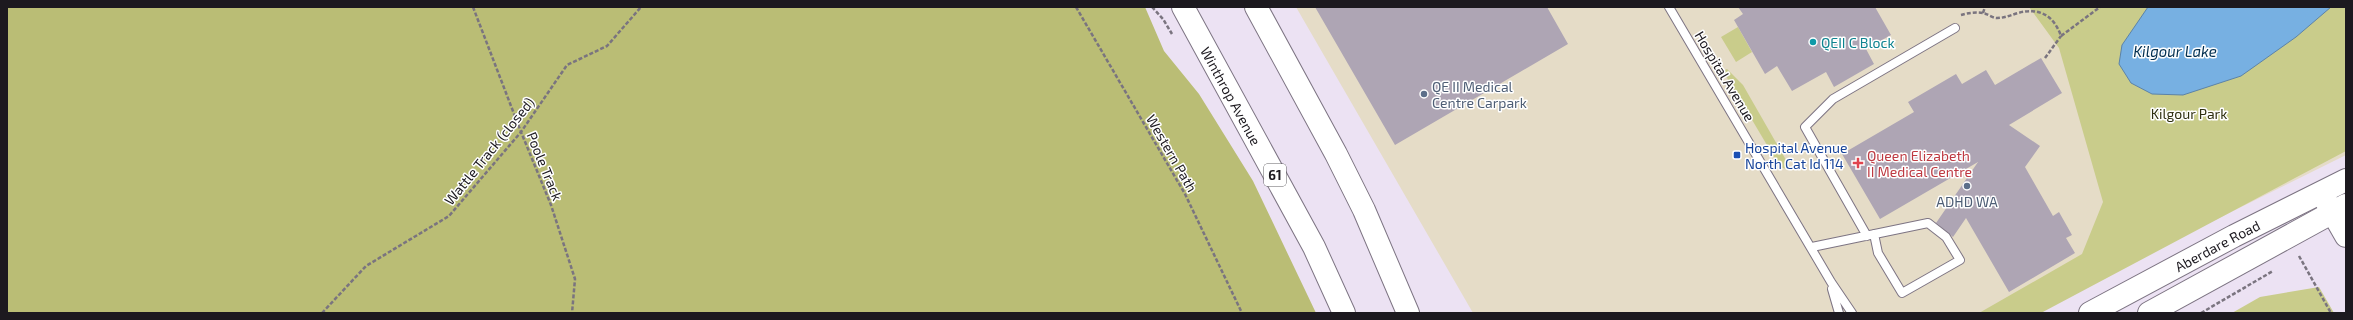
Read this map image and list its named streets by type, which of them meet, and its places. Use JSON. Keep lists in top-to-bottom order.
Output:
{
  "streets": {
    "main road": ["Winthrop Avenue", "61", "Aberdare Road"],
    "lane": ["Hospital Avenue"],
    "path": ["Wattle Track (closed)", "Western Path", "Poole Track"]
  },
  "crossings": [
    ["Wattle Track (closed)", "Poole Track"]
  ],
  "water": ["Kilgour Lake"],
  "parks": ["Kilgour Park"],
  "places": {
    "other": ["QEII C Block", "QE II Medical Centre Carpark", "ADHD WA"],
    "transit": ["Hospital Avenue North Cat Id 114"],
    "health": ["Queen Elizabeth II Medical Centre"]
  }
}
